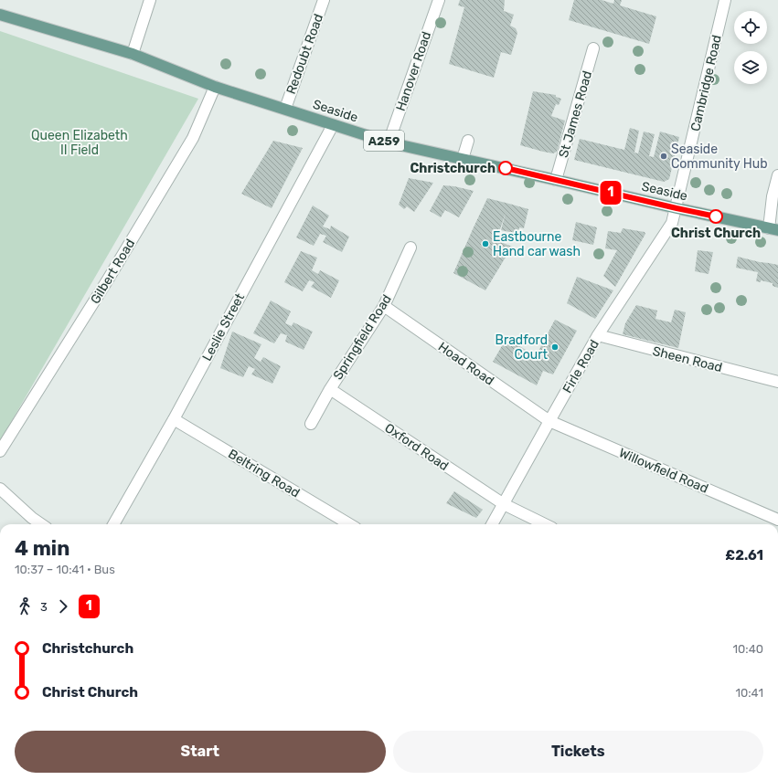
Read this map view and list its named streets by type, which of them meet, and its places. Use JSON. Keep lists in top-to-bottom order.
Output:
{
  "streets": {
    "main road": ["Seaside", "A259"],
    "street": [
      "Redoubt Road",
      "Hanover Road",
      "Cambridge Road",
      "St James Road",
      "Gilbert Road",
      "Leslie Street",
      "Springfield Road",
      "Sheen Road",
      "Hoad Road",
      "Firle Road",
      "Oxford Road",
      "Willowfield Road",
      "Beltring Road"
    ]
  },
  "crossings": [
    ["Redoubt Road", "Seaside"],
    ["Hanover Road", "Seaside"],
    ["Cambridge Road", "Seaside"],
    ["Cambridge Road", "Firle Road"],
    ["Seaside", "St James Road"],
    ["Seaside", "Gilbert Road"],
    ["Seaside", "Leslie Street"],
    ["Seaside", "Firle Road"],
    ["Leslie Street", "Beltring Road"],
    ["Springfield Road", "Hoad Road"],
    ["Springfield Road", "Oxford Road"],
    ["Sheen Road", "Firle Road"],
    ["Hoad Road", "Firle Road"],
    ["Hoad Road", "Willowfield Road"],
    ["Firle Road", "Oxford Road"],
    ["Firle Road", "Willowfield Road"]
  ],
  "parks": ["Queen Elizabeth II Field"],
  "places": [
    "Seaside Community Hub",
    "Christchurch",
    "Christ Church",
    "Eastbourne Hand car wash",
    "Bradford Court"
  ],
  "lines": ["bus line 1"],
  "page": {
    "on_map": "1",
    "heading": ["4 min", "10:37 – 10:41 · Bus", "£2.61"],
    "legs": ["3", "1"],
    "list": [
      {
        "name": "Christchurch",
        "value": "10:40"
      },
      {
        "name": "Christ Church",
        "value": "10:41"
      }
    ],
    "buttons": ["Start", "Tickets"]
  }
}
